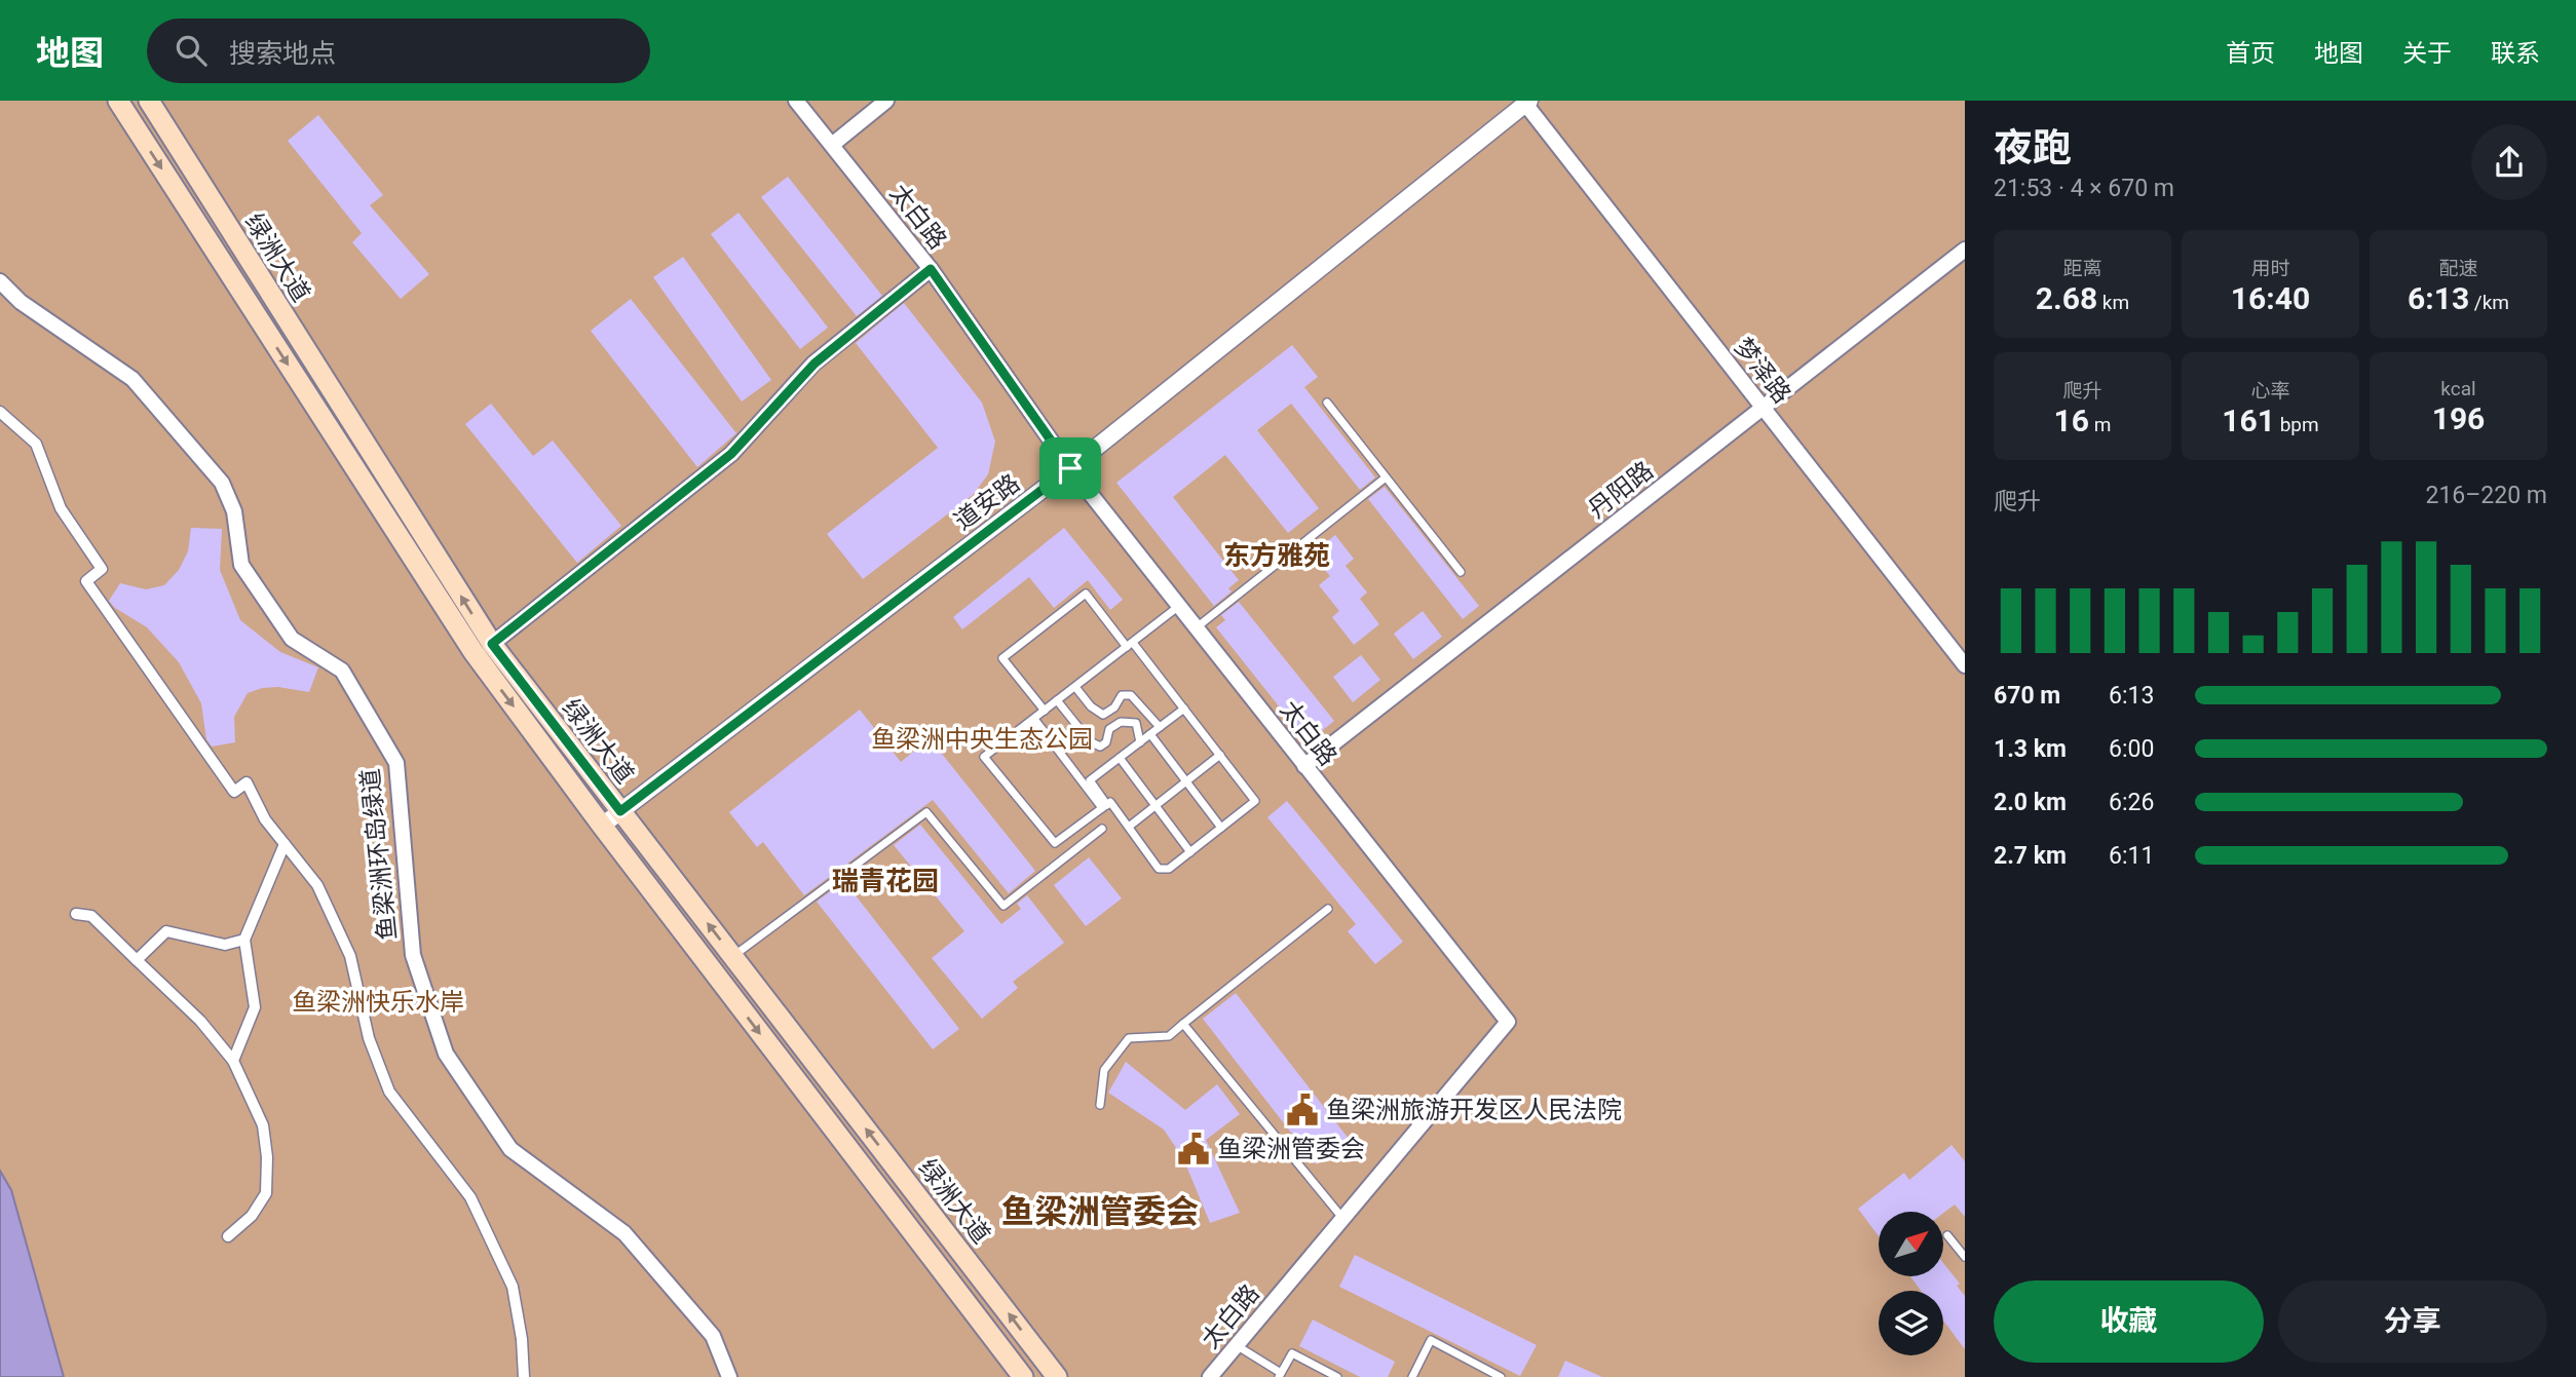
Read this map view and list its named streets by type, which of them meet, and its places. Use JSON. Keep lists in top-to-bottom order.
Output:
{
  "streets": {
    "main road": ["绿洲大道"],
    "street": [
      "太白路",
      "梦泽路",
      "丹阳路",
      "道安路",
      "鱼梁洲环岛绿道"
    ]
  },
  "crossings": [
    ["太白路", "丹阳路"],
    ["太白路", "道安路"],
    ["绿洲大道", "道安路"],
    ["梦泽路", "丹阳路"],
    ["梦泽路", "道安路"]
  ],
  "districts": ["东方雅苑", "瑞青花园", "鱼梁洲管委会"],
  "parks": ["鱼梁洲中央生态公园", "鱼梁洲快乐水岸"],
  "places": {
    "public building": ["鱼梁洲旅游开发区人民法院", "鱼梁洲管委会"]
  },
  "north": "top right",
  "page": {
    "header": "地图",
    "search": "搜索地点",
    "nav": [
      "首页",
      "地图",
      "关于",
      "联系"
    ],
    "heading": ["夜跑", "21:53 · 4 × 670 m"],
    "stats": [
      ["距离", "2.68 km"],
      ["用时", "16:40"],
      ["配速", "6:13 /km"],
      ["爬升", "16 m"],
      ["心率", "161 bpm"],
      ["kcal", "196"]
    ],
    "chart": ["爬升", "216–220 m"],
    "list": [
      {
        "name": "670 m",
        "note": "6:13"
      },
      {
        "name": "1.3 km",
        "note": "6:00"
      },
      {
        "name": "2.0 km",
        "note": "6:26"
      },
      {
        "name": "2.7 km",
        "note": "6:11"
      }
    ],
    "buttons": ["收藏", "分享"]
  }
}
